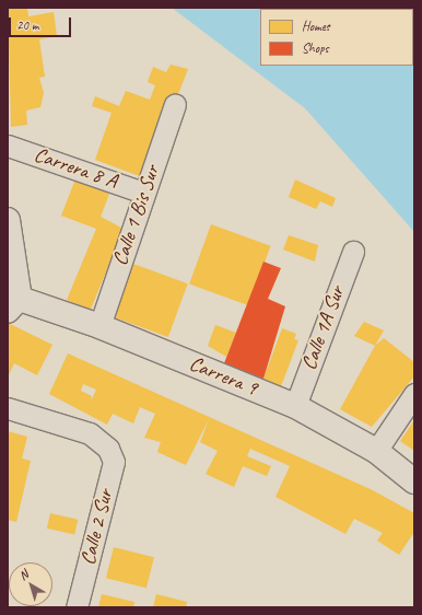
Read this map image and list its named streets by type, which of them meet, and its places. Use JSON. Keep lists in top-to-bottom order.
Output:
{
  "streets": {
    "main road": ["Carrera 9"],
    "street": [
      "Carrera 8 A",
      "Calle 1 Bis Sur",
      "Calle 1A Sur",
      "Calle 2 Sur"
    ]
  },
  "crossings": [
    ["Carrera 8 A", "Calle 1 Bis Sur"],
    ["Calle 1 Bis Sur", "Carrera 9"],
    ["Calle 1A Sur", "Carrera 9"]
  ],
  "legend": ["Homes", "Shops"],
  "scale_bar": "20 m",
  "north": "top left"
}
